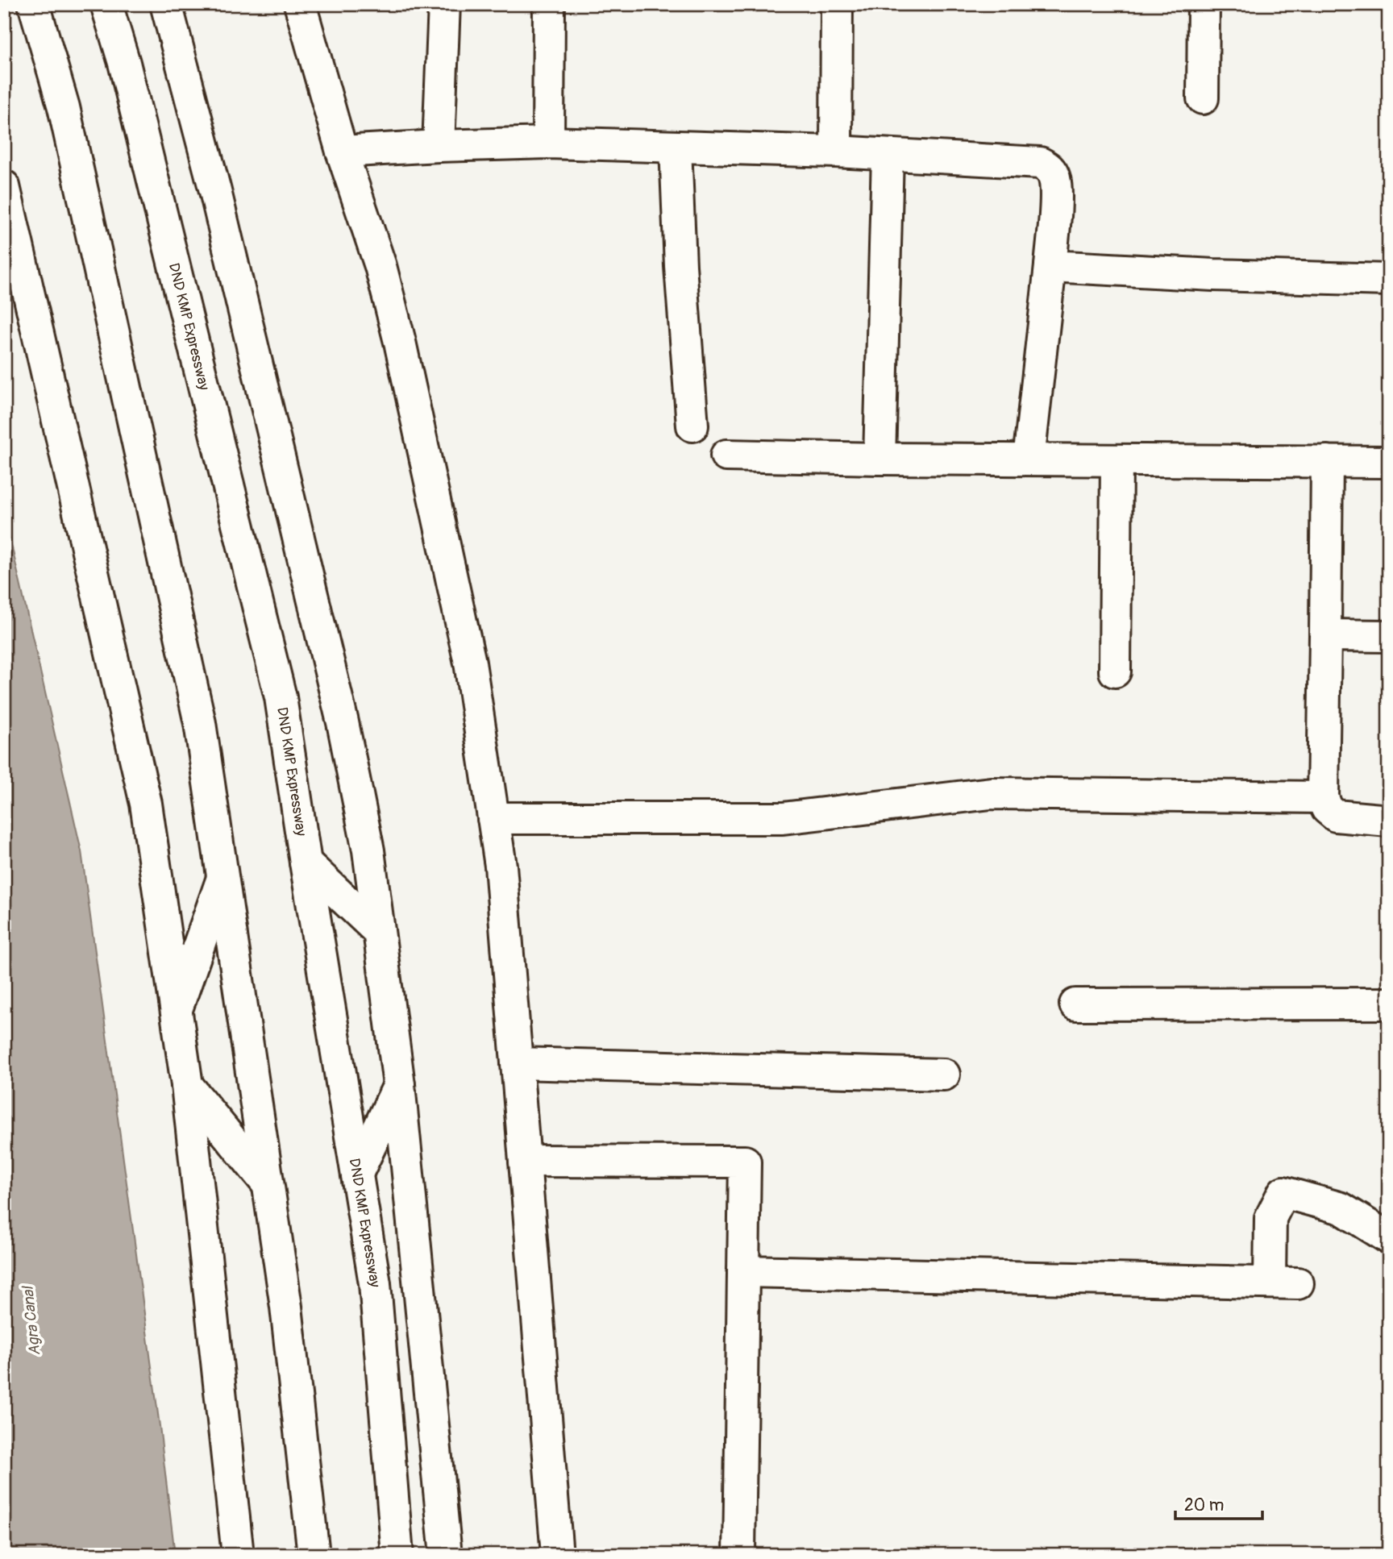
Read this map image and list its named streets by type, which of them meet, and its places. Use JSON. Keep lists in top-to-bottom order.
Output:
{
  "streets": {
    "main road": ["DND KMP Expressway"]
  },
  "water": ["Agra Canal"],
  "scale_bar": "20 m"
}
